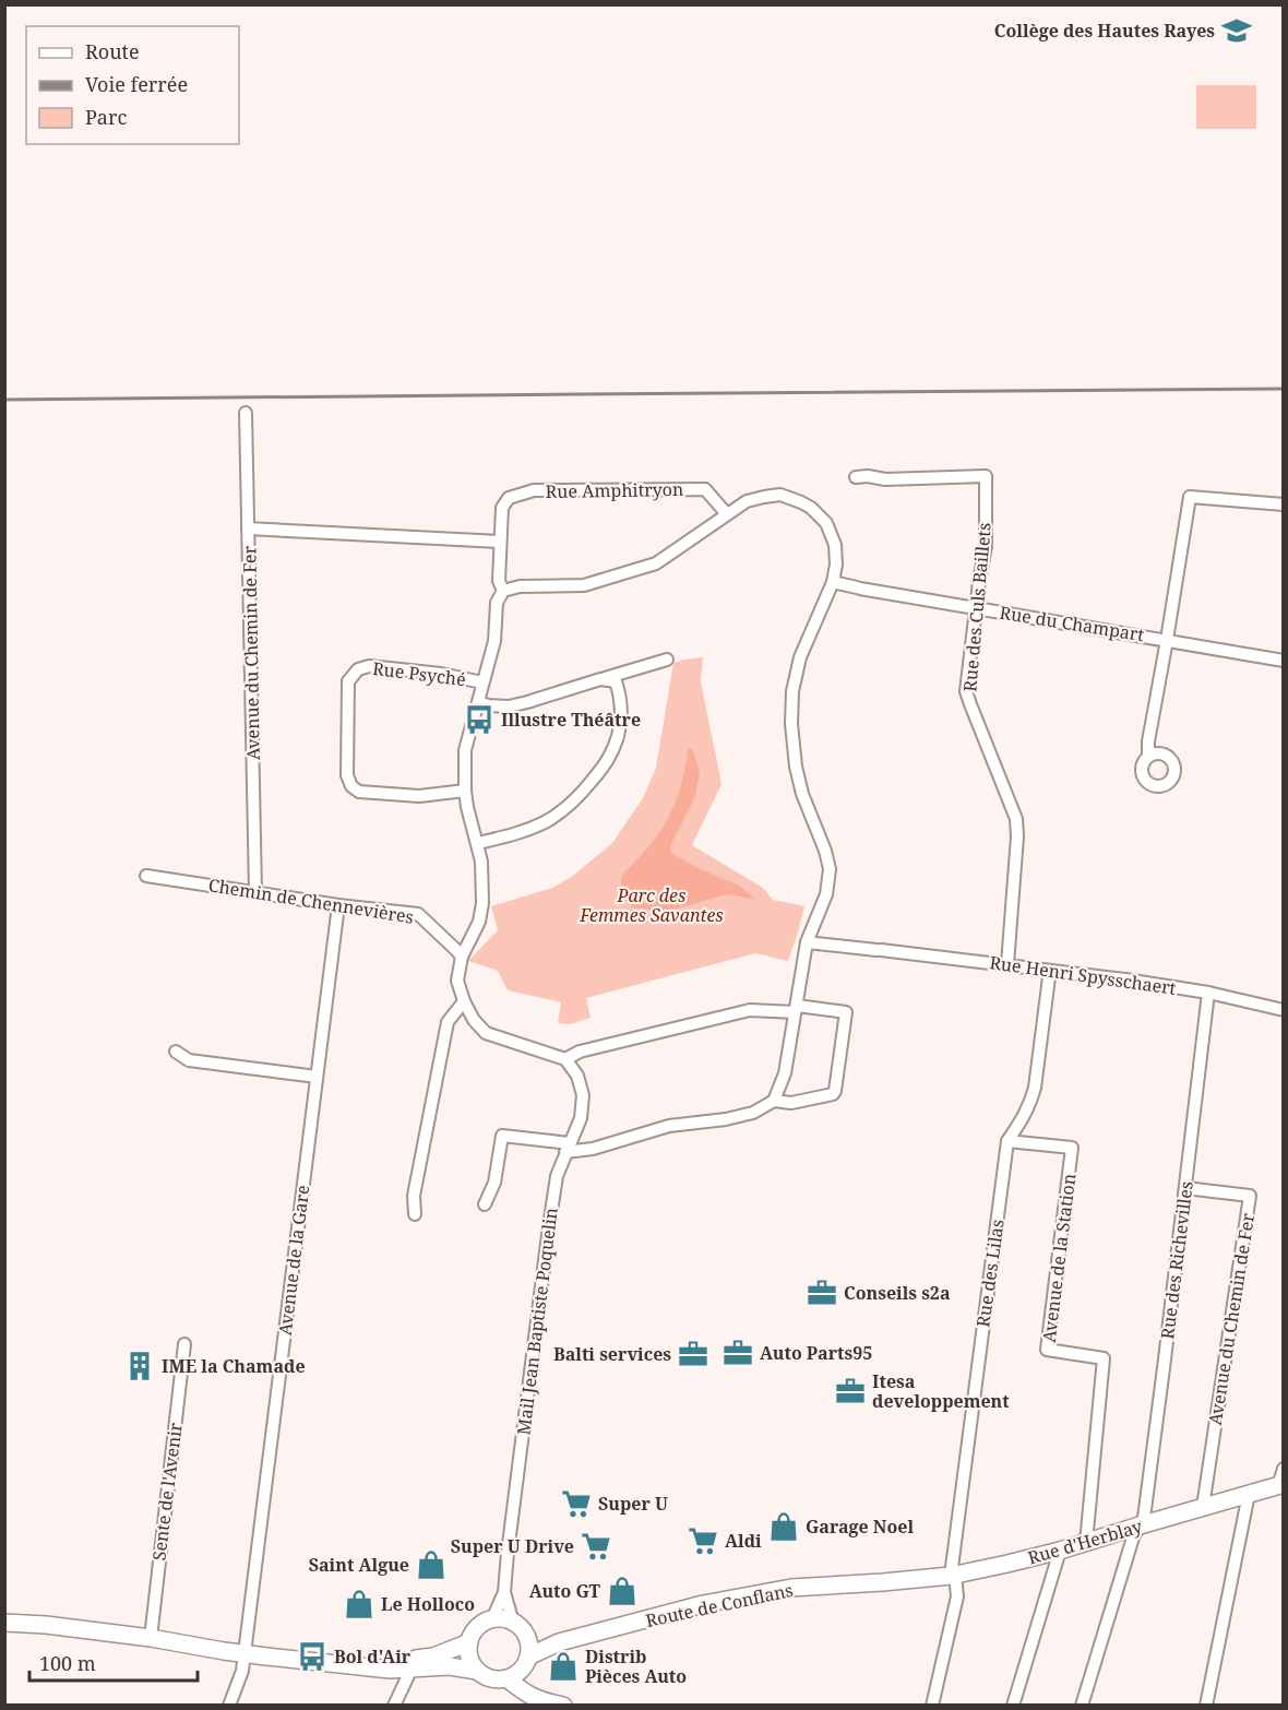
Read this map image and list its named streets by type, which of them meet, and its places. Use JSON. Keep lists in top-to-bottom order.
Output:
{
  "streets": {
    "main road": ["Rue d'Herblay", "Route de Conflans"],
    "street": [
      "Rue Amphitryon",
      "Rue des Culs Baillets",
      "Rue du Champart",
      "Avenue du Chemin de Fer",
      "Rue Psyché",
      "Chemin de Chennevières",
      "Rue Henri Spysschaert",
      "Avenue de la Station",
      "Avenue de la Gare",
      "Rue des Richevilles",
      "Rue des Lilas",
      "Mail Jean Baptiste Poquelin",
      "Sente de l'Avenir"
    ]
  },
  "crossings": [
    ["Rue Amphitryon", "Rue Psyché"],
    ["Rue Amphitryon", "Chemin de Chennevières"],
    ["Rue des Culs Baillets", "Rue du Champart"],
    ["Rue des Culs Baillets", "Rue Henri Spysschaert"],
    ["Avenue du Chemin de Fer", "Chemin de Chennevières"],
    ["Avenue du Chemin de Fer", "Rue des Richevilles"],
    ["Avenue du Chemin de Fer", "Rue d'Herblay"],
    ["Chemin de Chennevières", "Avenue de la Gare"],
    ["Rue Henri Spysschaert", "Rue des Richevilles"],
    ["Avenue de la Station", "Rue des Lilas"],
    ["Avenue de la Station", "Rue d'Herblay"],
    ["Rue des Richevilles", "Rue d'Herblay"],
    ["Rue des Lilas", "Rue d'Herblay"],
    ["Mail Jean Baptiste Poquelin", "Route de Conflans"],
    ["Rue d'Herblay", "Route de Conflans"]
  ],
  "parks": ["Parc des Femmes Savantes"],
  "places": {
    "school or university": ["Collège des Hautes Rayes"],
    "bus stop": ["Illustre Théâtre", "Bol d'Air"],
    "office": [
      "Conseils s2a",
      "Auto Parts95",
      "Balti services",
      "Itesa developpement"
    ],
    "building": ["IME la Chamade"],
    "supermarket": ["Super U", "Aldi", "Super U Drive"],
    "shop": [
      "Garage Noel",
      "Saint Algue",
      "Auto GT",
      "Le Holloco",
      "Distrib Pièces Auto"
    ]
  },
  "legend": ["Route", "Voie ferrée", "Parc"],
  "scale_bar": "100 m"
}
